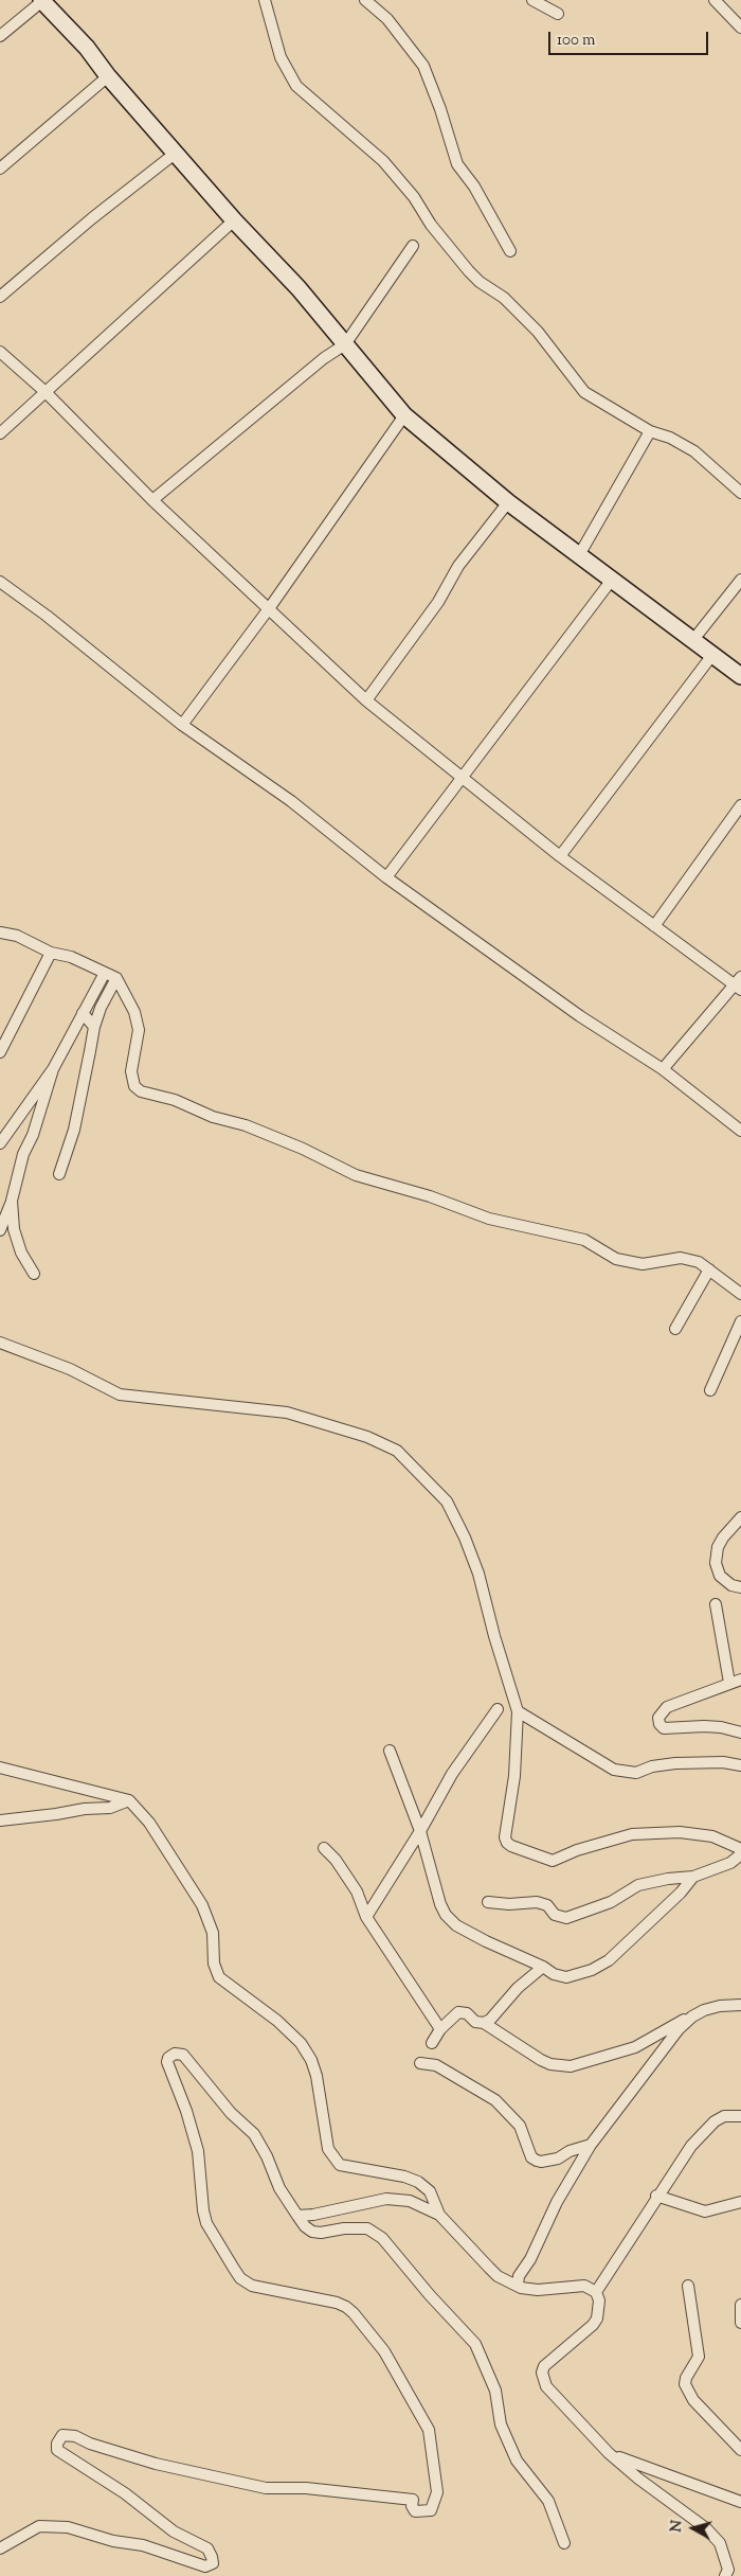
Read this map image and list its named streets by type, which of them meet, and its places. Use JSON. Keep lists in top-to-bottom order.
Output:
{
  "scale_bar": "100 m",
  "north": "left"
}
